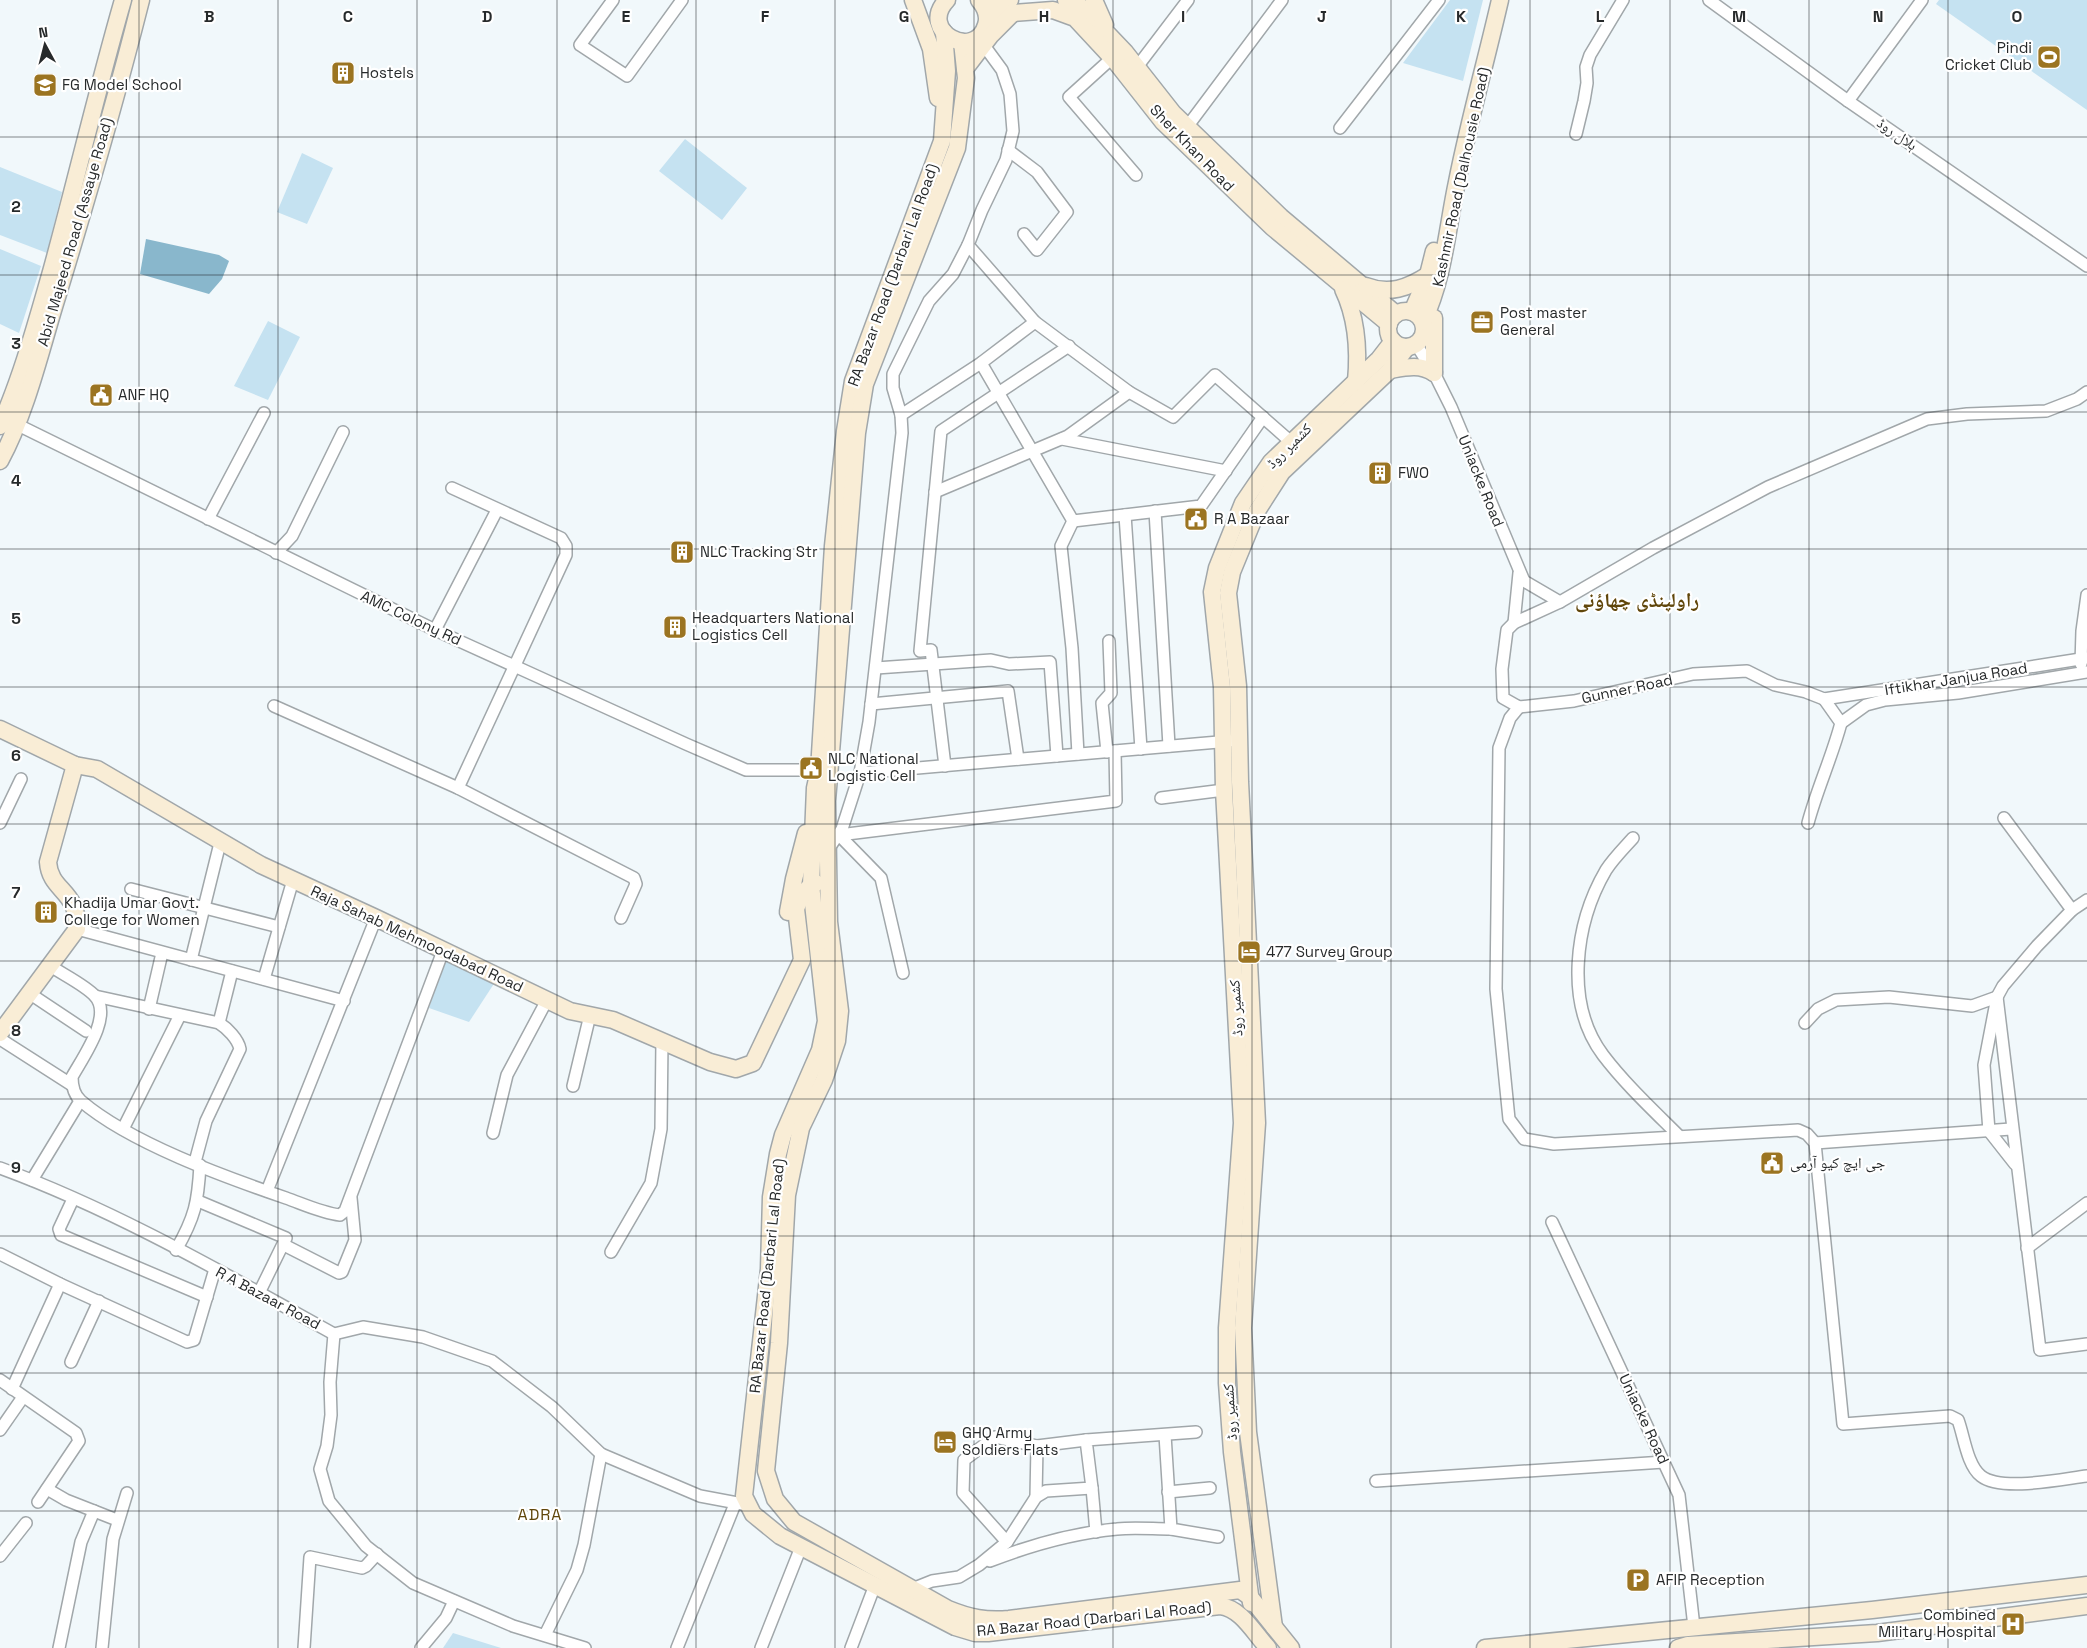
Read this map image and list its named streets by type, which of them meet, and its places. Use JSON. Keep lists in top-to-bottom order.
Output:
{
  "streets": {
    "main road": [
      "Sher Khan Road",
      "Kashmir Road (Dalhousie Road)",
      "Abid Majeed Road (Assaye Road)",
      "RA Bazar Road (Darbari Lal Road)",
      "کشمیر روڈ",
      "Raja Sahab Mehmoodabad Road"
    ],
    "street": [
      "ہلال روڈ",
      "Uniacke Road",
      "AMC Colony Rd",
      "Iftikhar Janjua Road",
      "Gunner Road",
      "R A Bazaar Road"
    ]
  },
  "crossings": [
    ["Sher Khan Road", "Kashmir Road (Dalhousie Road)"],
    ["Sher Khan Road", "کشمیر روڈ"],
    ["Sher Khan Road", "Uniacke Road"],
    ["Kashmir Road (Dalhousie Road)", "کشمیر روڈ"],
    ["Kashmir Road (Dalhousie Road)", "Uniacke Road"],
    ["Abid Majeed Road (Assaye Road)", "AMC Colony Rd"],
    ["RA Bazar Road (Darbari Lal Road)", "کشمیر روڈ"],
    ["RA Bazar Road (Darbari Lal Road)", "AMC Colony Rd"],
    ["RA Bazar Road (Darbari Lal Road)", "R A Bazaar Road"],
    ["کشمیر روڈ", "Uniacke Road"],
    ["Iftikhar Janjua Road", "Gunner Road"]
  ],
  "districts": ["راولپنڈی چھاؤنی", "ADRA"],
  "places": {
    "sports": ["Pindi Cricket Club"],
    "building": [
      "Hostels",
      "FWO",
      "NLC Tracking Str",
      "Headquarters National Logistics Cell",
      "Khadija Umar Govt. College for Women"
    ],
    "school or university": ["FG Model School"],
    "office": ["Post master General"],
    "public building": [
      "ANF HQ",
      "R A Bazaar",
      "NLC National Logistic Cell",
      "جی ایچ کیو آرمی"
    ],
    "hotel": ["477 Survey Group", "GHQ Army Soldiers Flats"],
    "parking": ["AFIP Reception"],
    "hospital": ["Combined Military Hospital"]
  },
  "north": "top",
  "grid": {
    "columns": [
      "B",
      "C",
      "D",
      "E",
      "F",
      "G",
      "H",
      "I",
      "J",
      "K",
      "L",
      "M",
      "N",
      "O"
    ],
    "rows": [
      "2",
      "3",
      "4",
      "5",
      "6",
      "7",
      "8",
      "9"
    ]
  }
}
